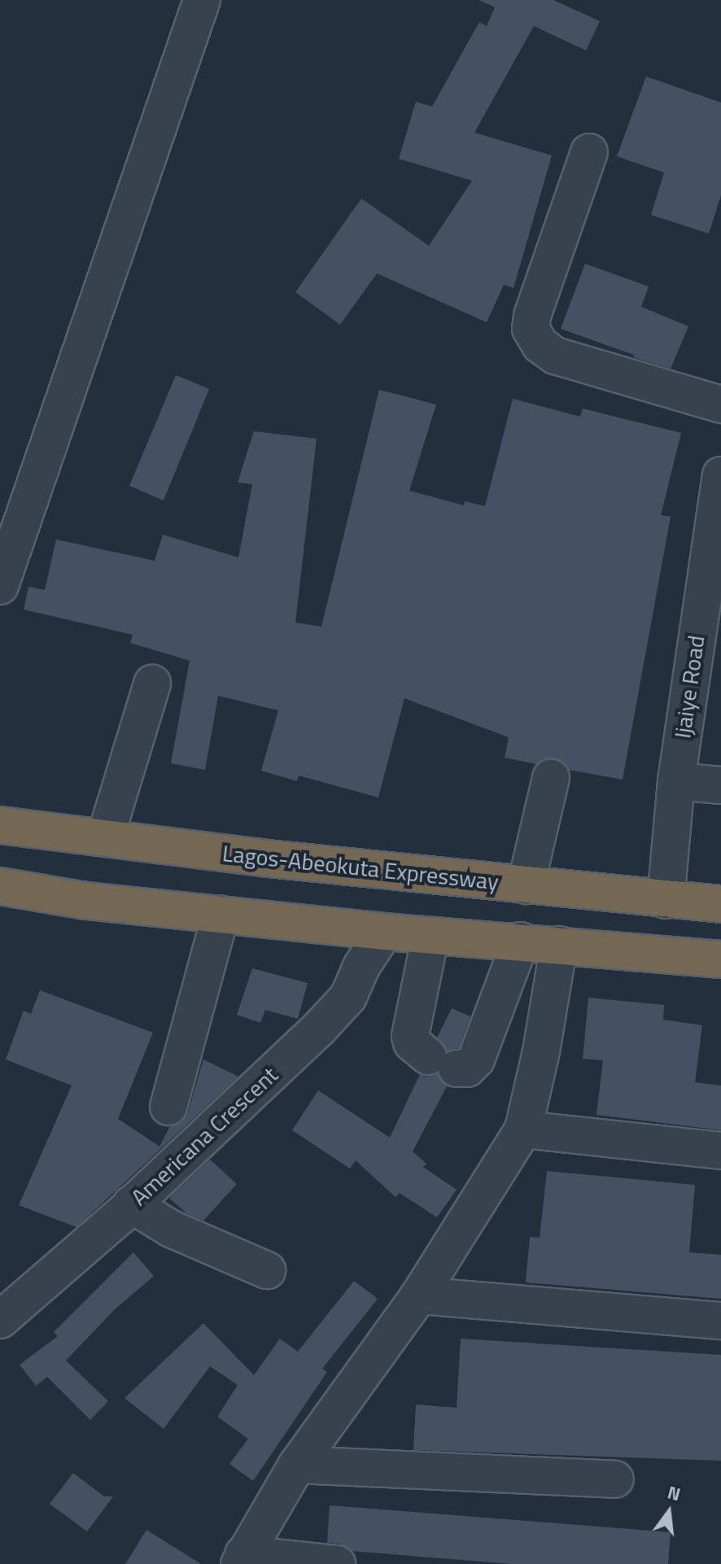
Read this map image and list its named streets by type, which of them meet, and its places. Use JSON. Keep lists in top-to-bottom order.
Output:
{
  "streets": {
    "highway": ["Lagos-Abeokuta Expressway"],
    "street": ["Ijaiye Road", "Americana Crescent"]
  },
  "crossings": [
    ["Ijaiye Road", "Lagos-Abeokuta Expressway"]
  ],
  "north": "top"
}
